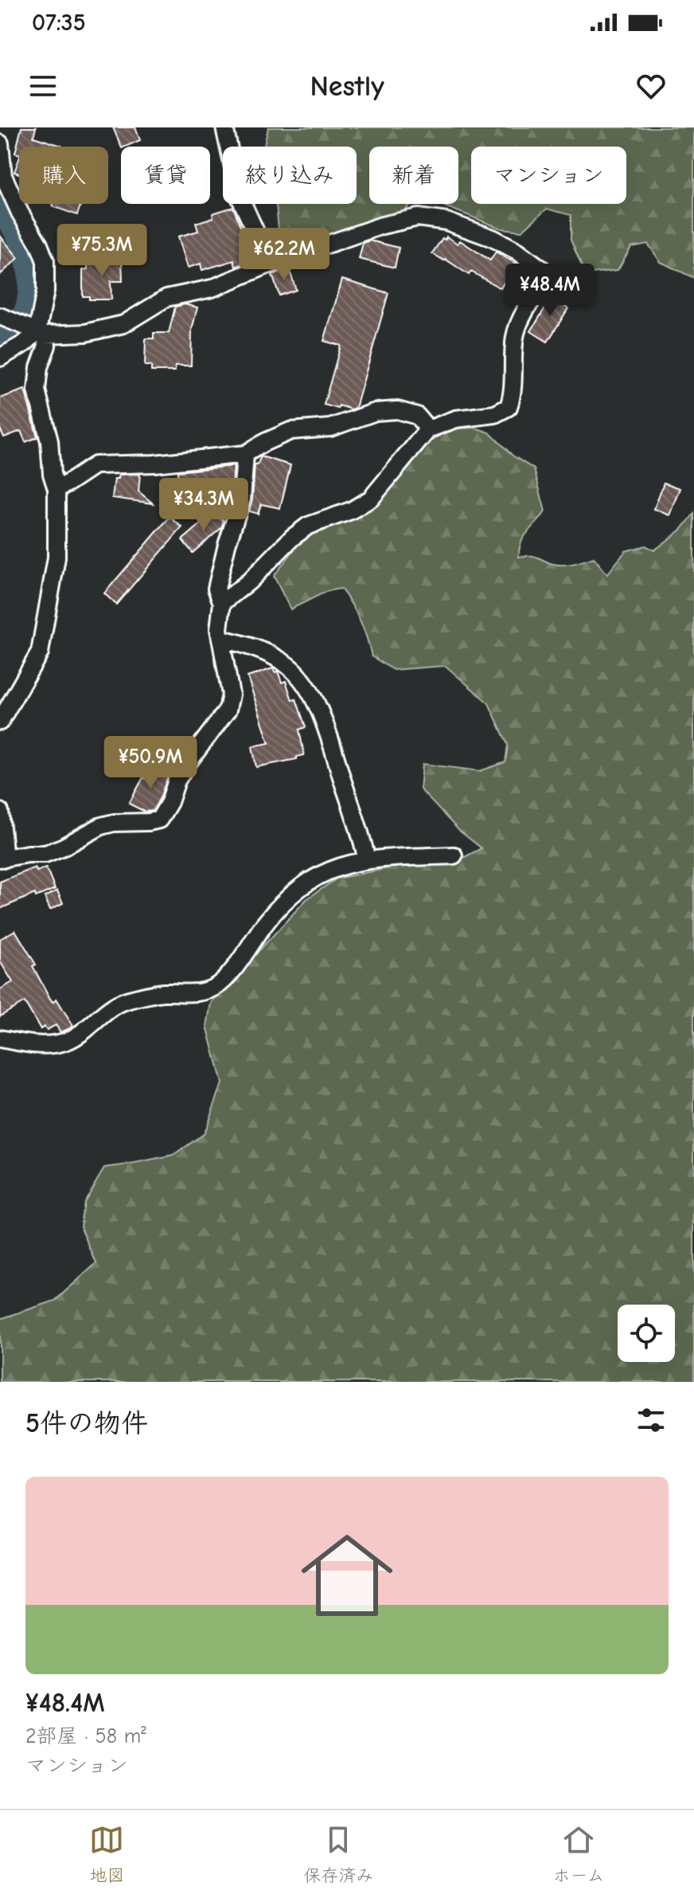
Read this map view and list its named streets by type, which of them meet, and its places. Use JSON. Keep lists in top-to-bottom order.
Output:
{
  "page": {
    "status": "07:35",
    "header": "Nestly",
    "chip": [
      "購入",
      "賃貸",
      "絞り込み",
      "新着",
      "マンション"
    ],
    "price": [
      "¥75.3M",
      "¥62.2M",
      "¥48.4M",
      "¥34.3M",
      "¥50.9M"
    ],
    "heading": "5件の物件",
    "list": [
      {
        "name": "¥48.4M",
        "note": "2部屋 · 58 m² · マンション"
      }
    ],
    "tabs": ["地図", "保存済み", "ホーム"]
  }
}
